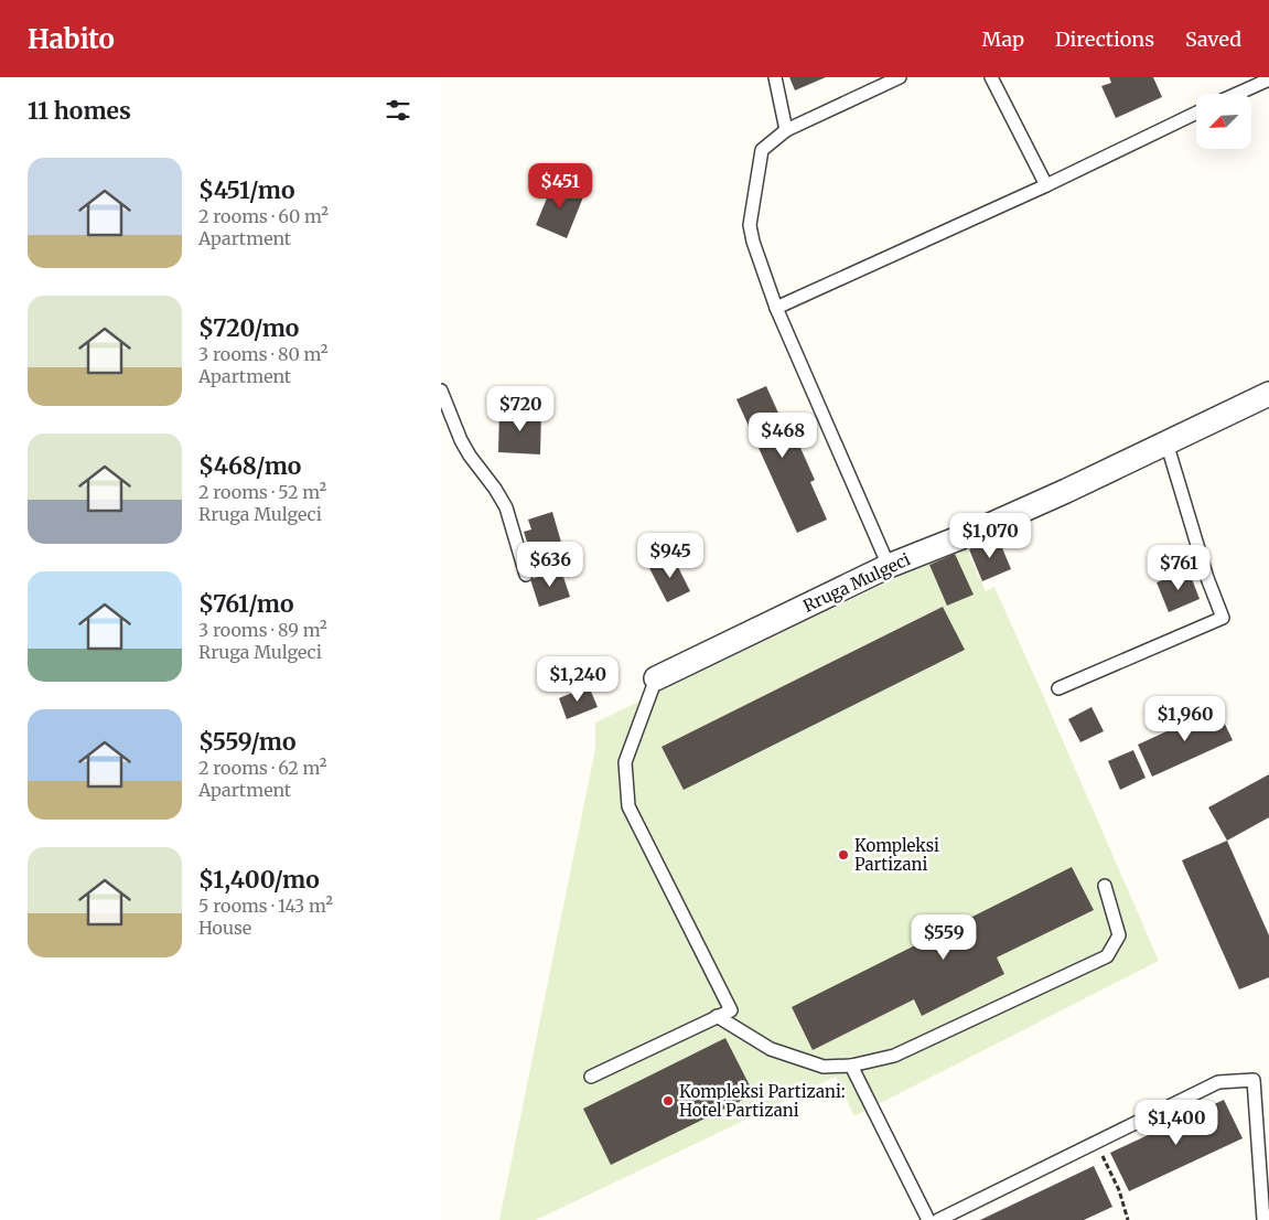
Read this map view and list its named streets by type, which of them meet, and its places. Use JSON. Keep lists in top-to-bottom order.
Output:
{
  "streets": {
    "street": ["Rruga Mulgeci"]
  },
  "places": ["Kompleksi Partizani", "Kompleksi Partizani: Hotel Partizani"],
  "north": "bottom left",
  "page": {
    "header": "Habito",
    "nav": ["Map", "Directions", "Saved"],
    "heading": "11 homes",
    "list": [
      {
        "name": "$451/mo",
        "note": "2 rooms · 60 m² · Apartment"
      },
      {
        "name": "$720/mo",
        "note": "3 rooms · 80 m² · Apartment"
      },
      {
        "name": "$468/mo",
        "note": "2 rooms · 52 m² · Rruga Mulgeci"
      },
      {
        "name": "$761/mo",
        "note": "3 rooms · 89 m² · Rruga Mulgeci"
      },
      {
        "name": "$559/mo",
        "note": "2 rooms · 62 m² · Apartment"
      },
      {
        "name": "$1,400/mo",
        "note": "5 rooms · 143 m² · House"
      }
    ],
    "price": [
      "$451",
      "$720",
      "$468",
      "$1,070",
      "$945",
      "$636",
      "$761",
      "$1,240",
      "$1,960",
      "$559",
      "$1,400"
    ]
  }
}
